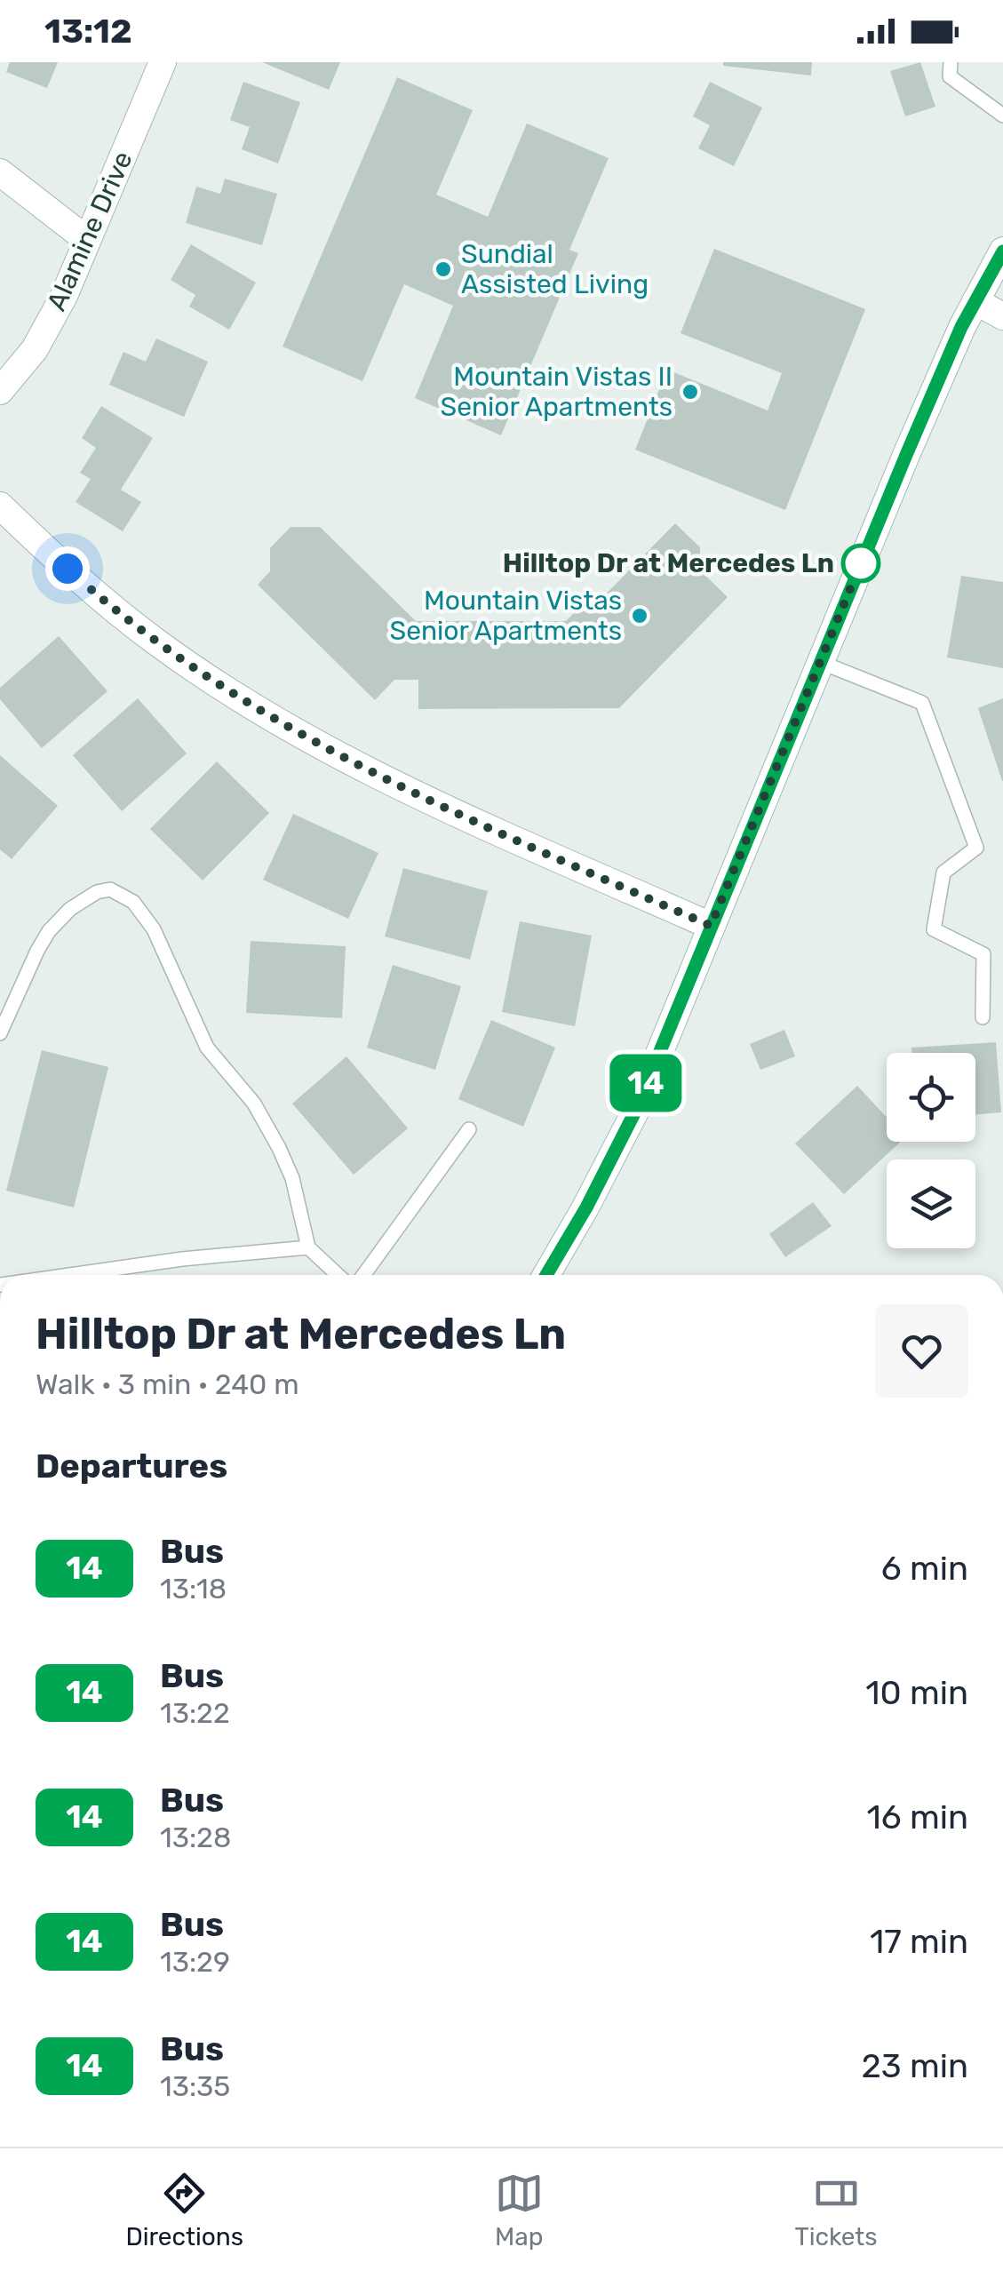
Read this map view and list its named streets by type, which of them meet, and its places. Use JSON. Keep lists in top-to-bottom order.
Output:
{
  "streets": {
    "street": ["Alamine Drive"]
  },
  "places": [
    "Sundial Assisted Living",
    "Mountain Vistas II Senior Apartments",
    "Hilltop Dr at Mercedes Ln",
    "Mountain Vistas Senior Apartments"
  ],
  "lines": ["bus line 14"],
  "page": {
    "status": "13:12",
    "on_map": "14",
    "heading": [
      ["Hilltop Dr at Mercedes Ln", "Walk · 3 min · 240 m"],
      "Departures"
    ],
    "list": [
      {
        "mark": "14",
        "name": "Bus",
        "note": "13:18",
        "value": "6 min"
      },
      {
        "mark": "14",
        "name": "Bus",
        "note": "13:22",
        "value": "10 min"
      },
      {
        "mark": "14",
        "name": "Bus",
        "note": "13:28",
        "value": "16 min"
      },
      {
        "mark": "14",
        "name": "Bus",
        "note": "13:29",
        "value": "17 min"
      },
      {
        "mark": "14",
        "name": "Bus",
        "note": "13:35",
        "value": "23 min"
      }
    ],
    "tabs": ["Directions", "Map", "Tickets"]
  }
}
